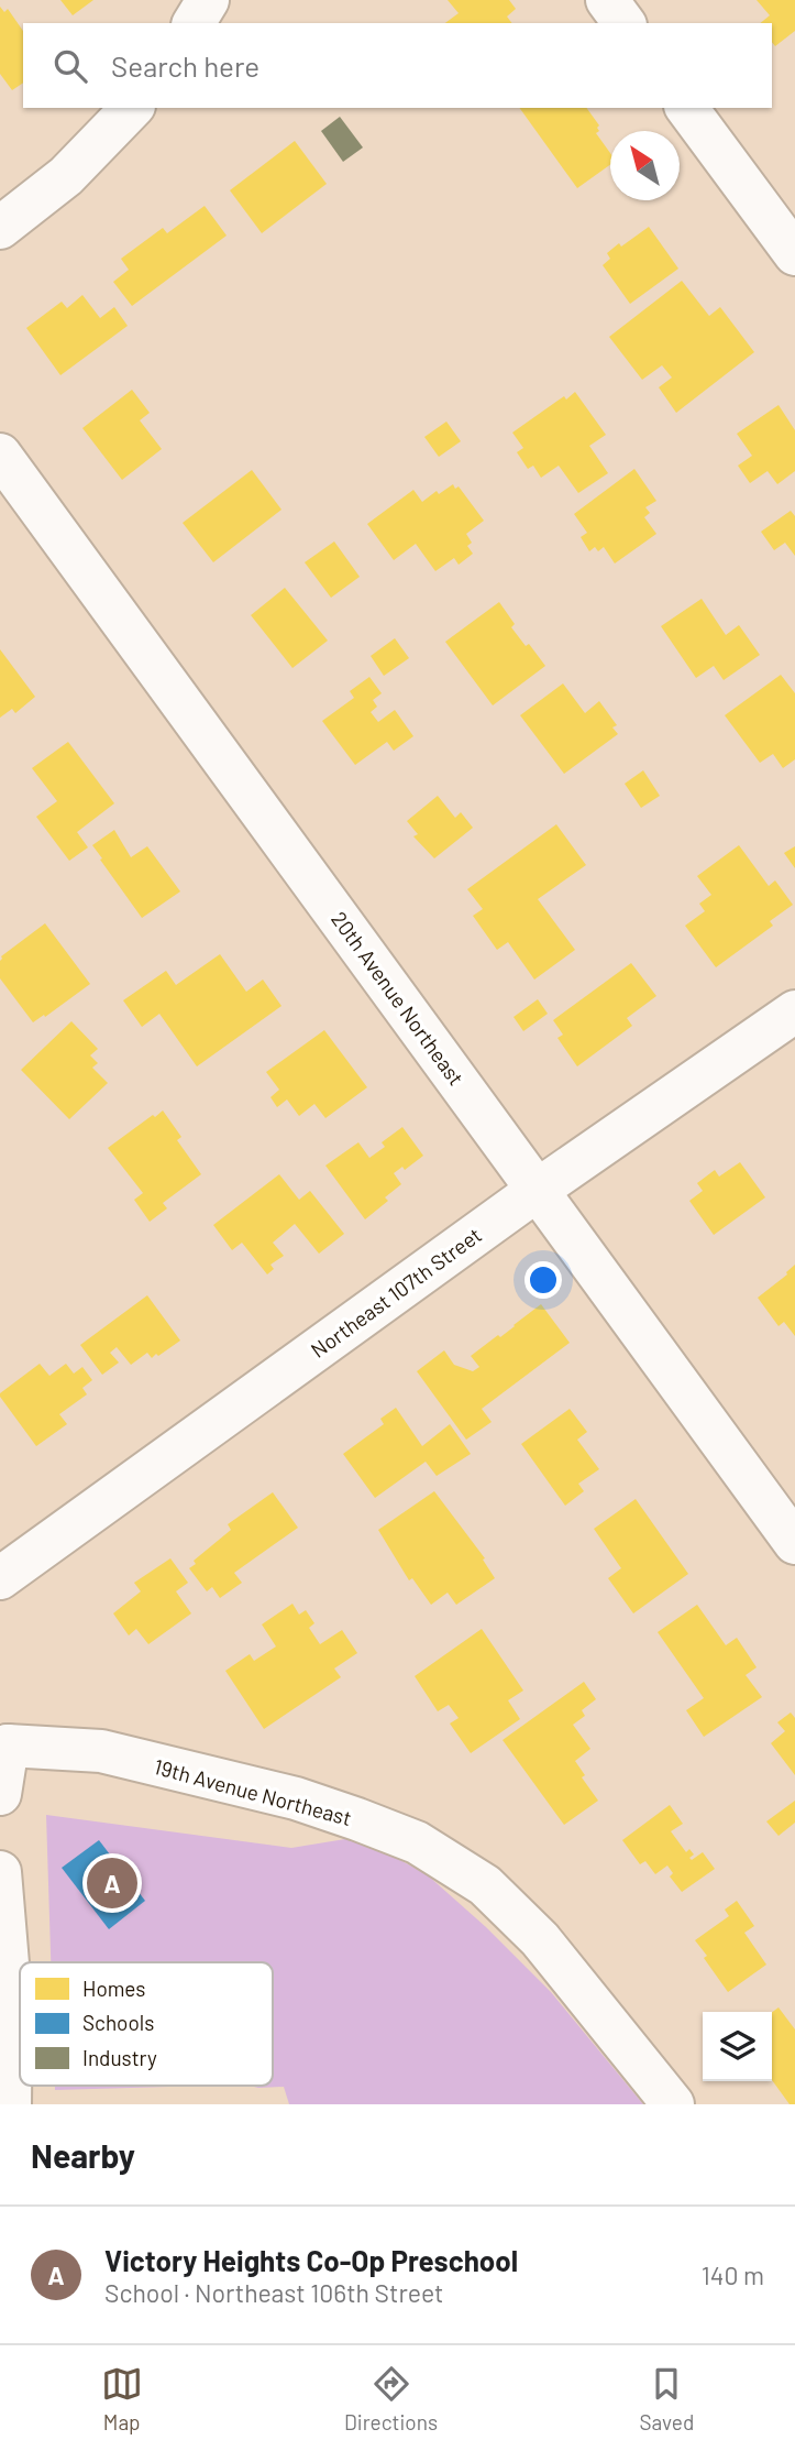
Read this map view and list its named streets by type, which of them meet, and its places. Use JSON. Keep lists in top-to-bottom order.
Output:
{
  "streets": {
    "street": ["20th Avenue Northeast", "Northeast 107th Street", "19th Avenue Northeast"]
  },
  "crossings": [
    ["20th Avenue Northeast", "Northeast 107th Street"]
  ],
  "legend": ["Homes", "Schools", "Industry"],
  "north": "top left",
  "page": {
    "search": "Search here",
    "pins": "A",
    "heading": "Nearby",
    "list": [
      {
        "mark": "A",
        "name": "Victory Heights Co-Op Preschool",
        "note": "School · Northeast 106th Street",
        "value": "140 m"
      }
    ],
    "nav": ["Map", "Directions", "Saved"]
  }
}
